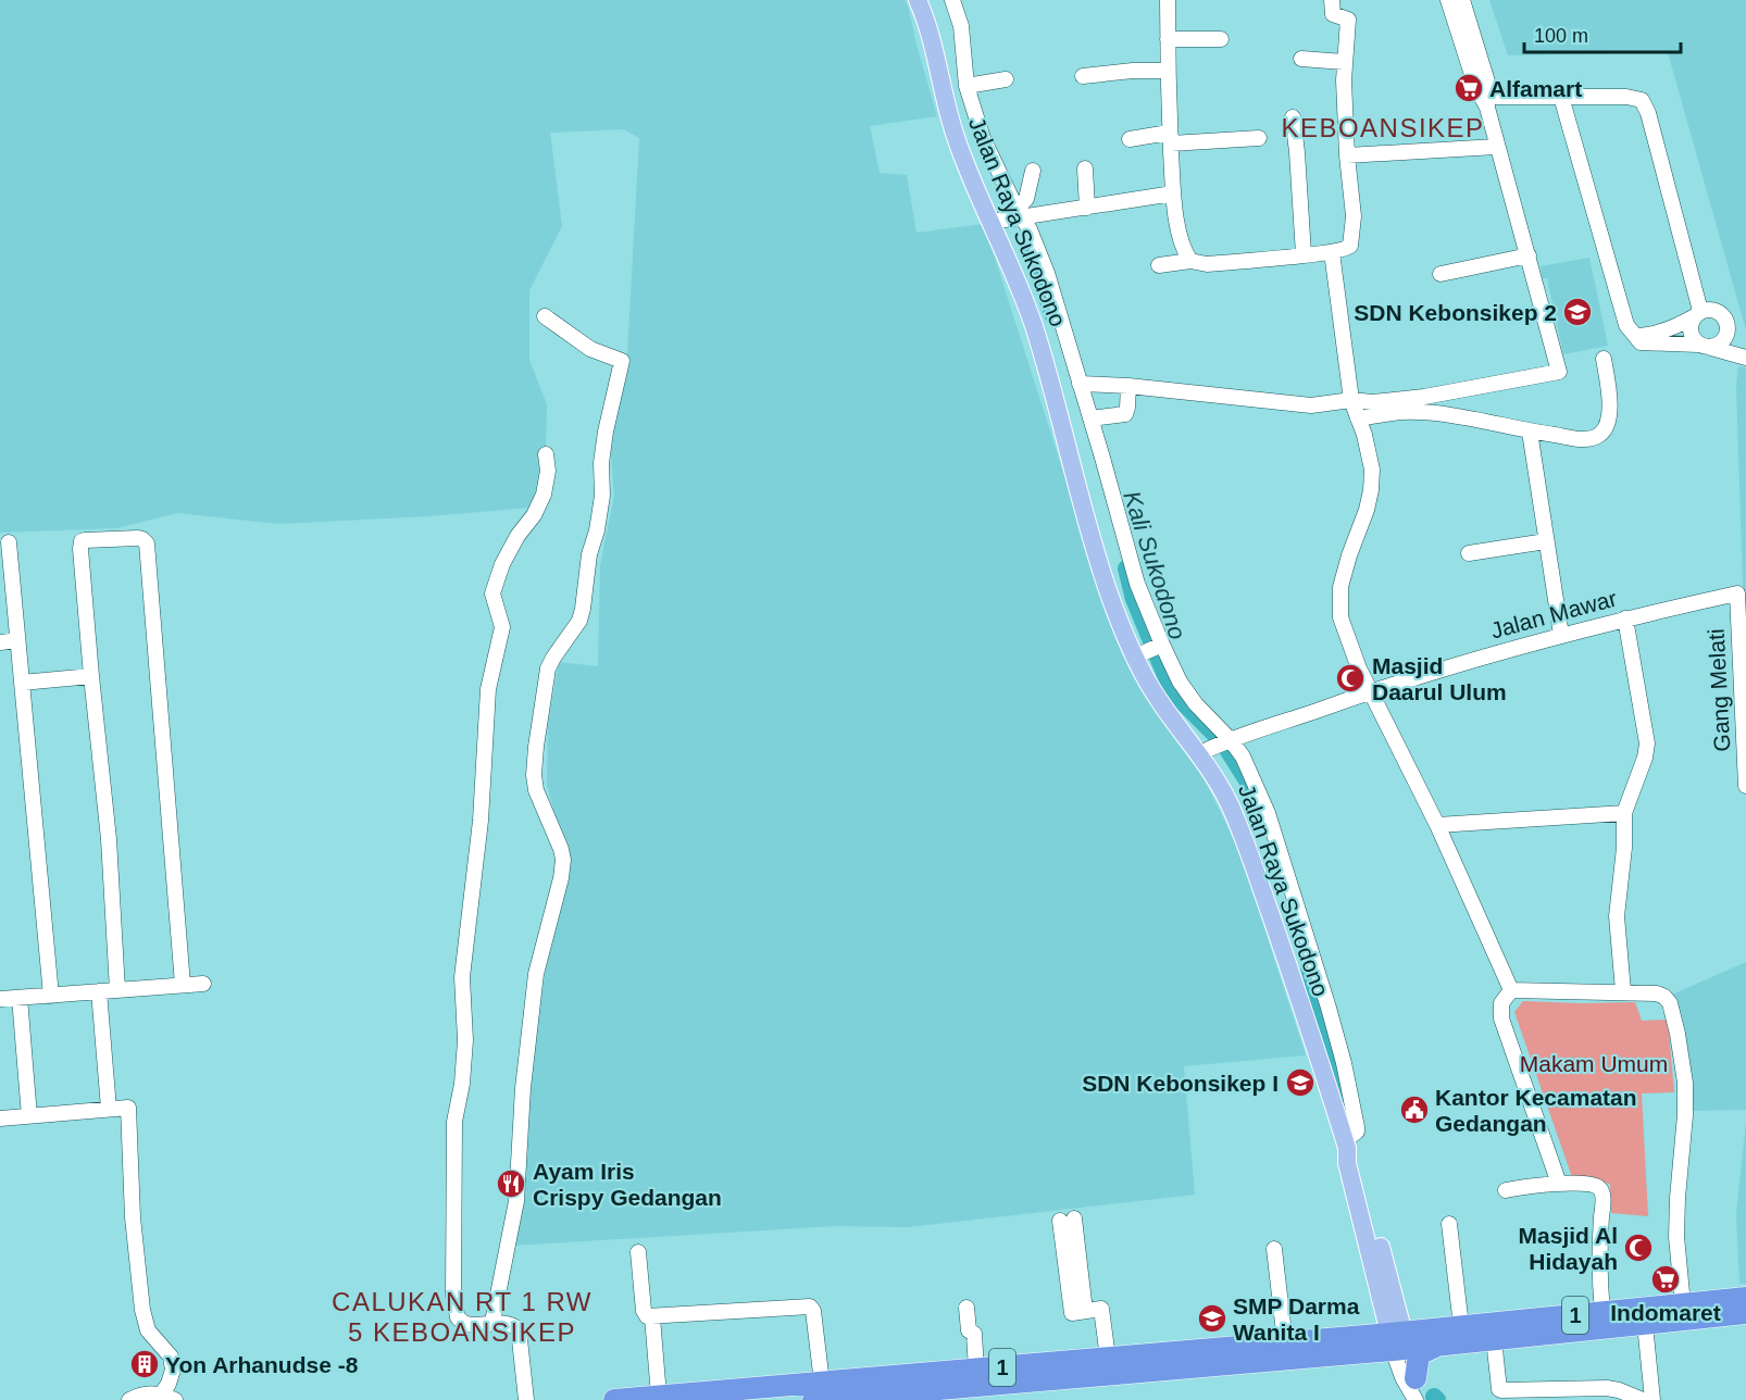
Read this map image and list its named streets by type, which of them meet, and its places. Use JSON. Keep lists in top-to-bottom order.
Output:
{
  "streets": {
    "highway": ["1"],
    "main road": ["Jalan Raya Sukodono"],
    "street": ["Jalan Mawar", "Gang Melati"]
  },
  "crossings": [
    ["Jalan Raya Sukodono", "Jalan Mawar"],
    ["Jalan Raya Sukodono", "1"],
    ["Jalan Mawar", "Gang Melati"]
  ],
  "districts": ["KEBOANSIKEP", "CALUKAN RT 1 RW 5 KEBOANSIKEP"],
  "water": ["Kali Sukodono"],
  "parks": ["Makam Umum"],
  "places": {
    "supermarket": ["Alfamart", "Indomaret"],
    "school or university": ["SDN Kebonsikep 2", "SDN Kebonsikep I", "SMP Darma Wanita I"],
    "mosque": ["Masjid Daarul Ulum", "Masjid Al Hidayah"],
    "public building": ["Kantor Kecamatan Gedangan"],
    "restaurant": ["Ayam Iris Crispy Gedangan"],
    "building": ["Yon Arhanudse -8"]
  },
  "scale_bar": "100 m"
}
